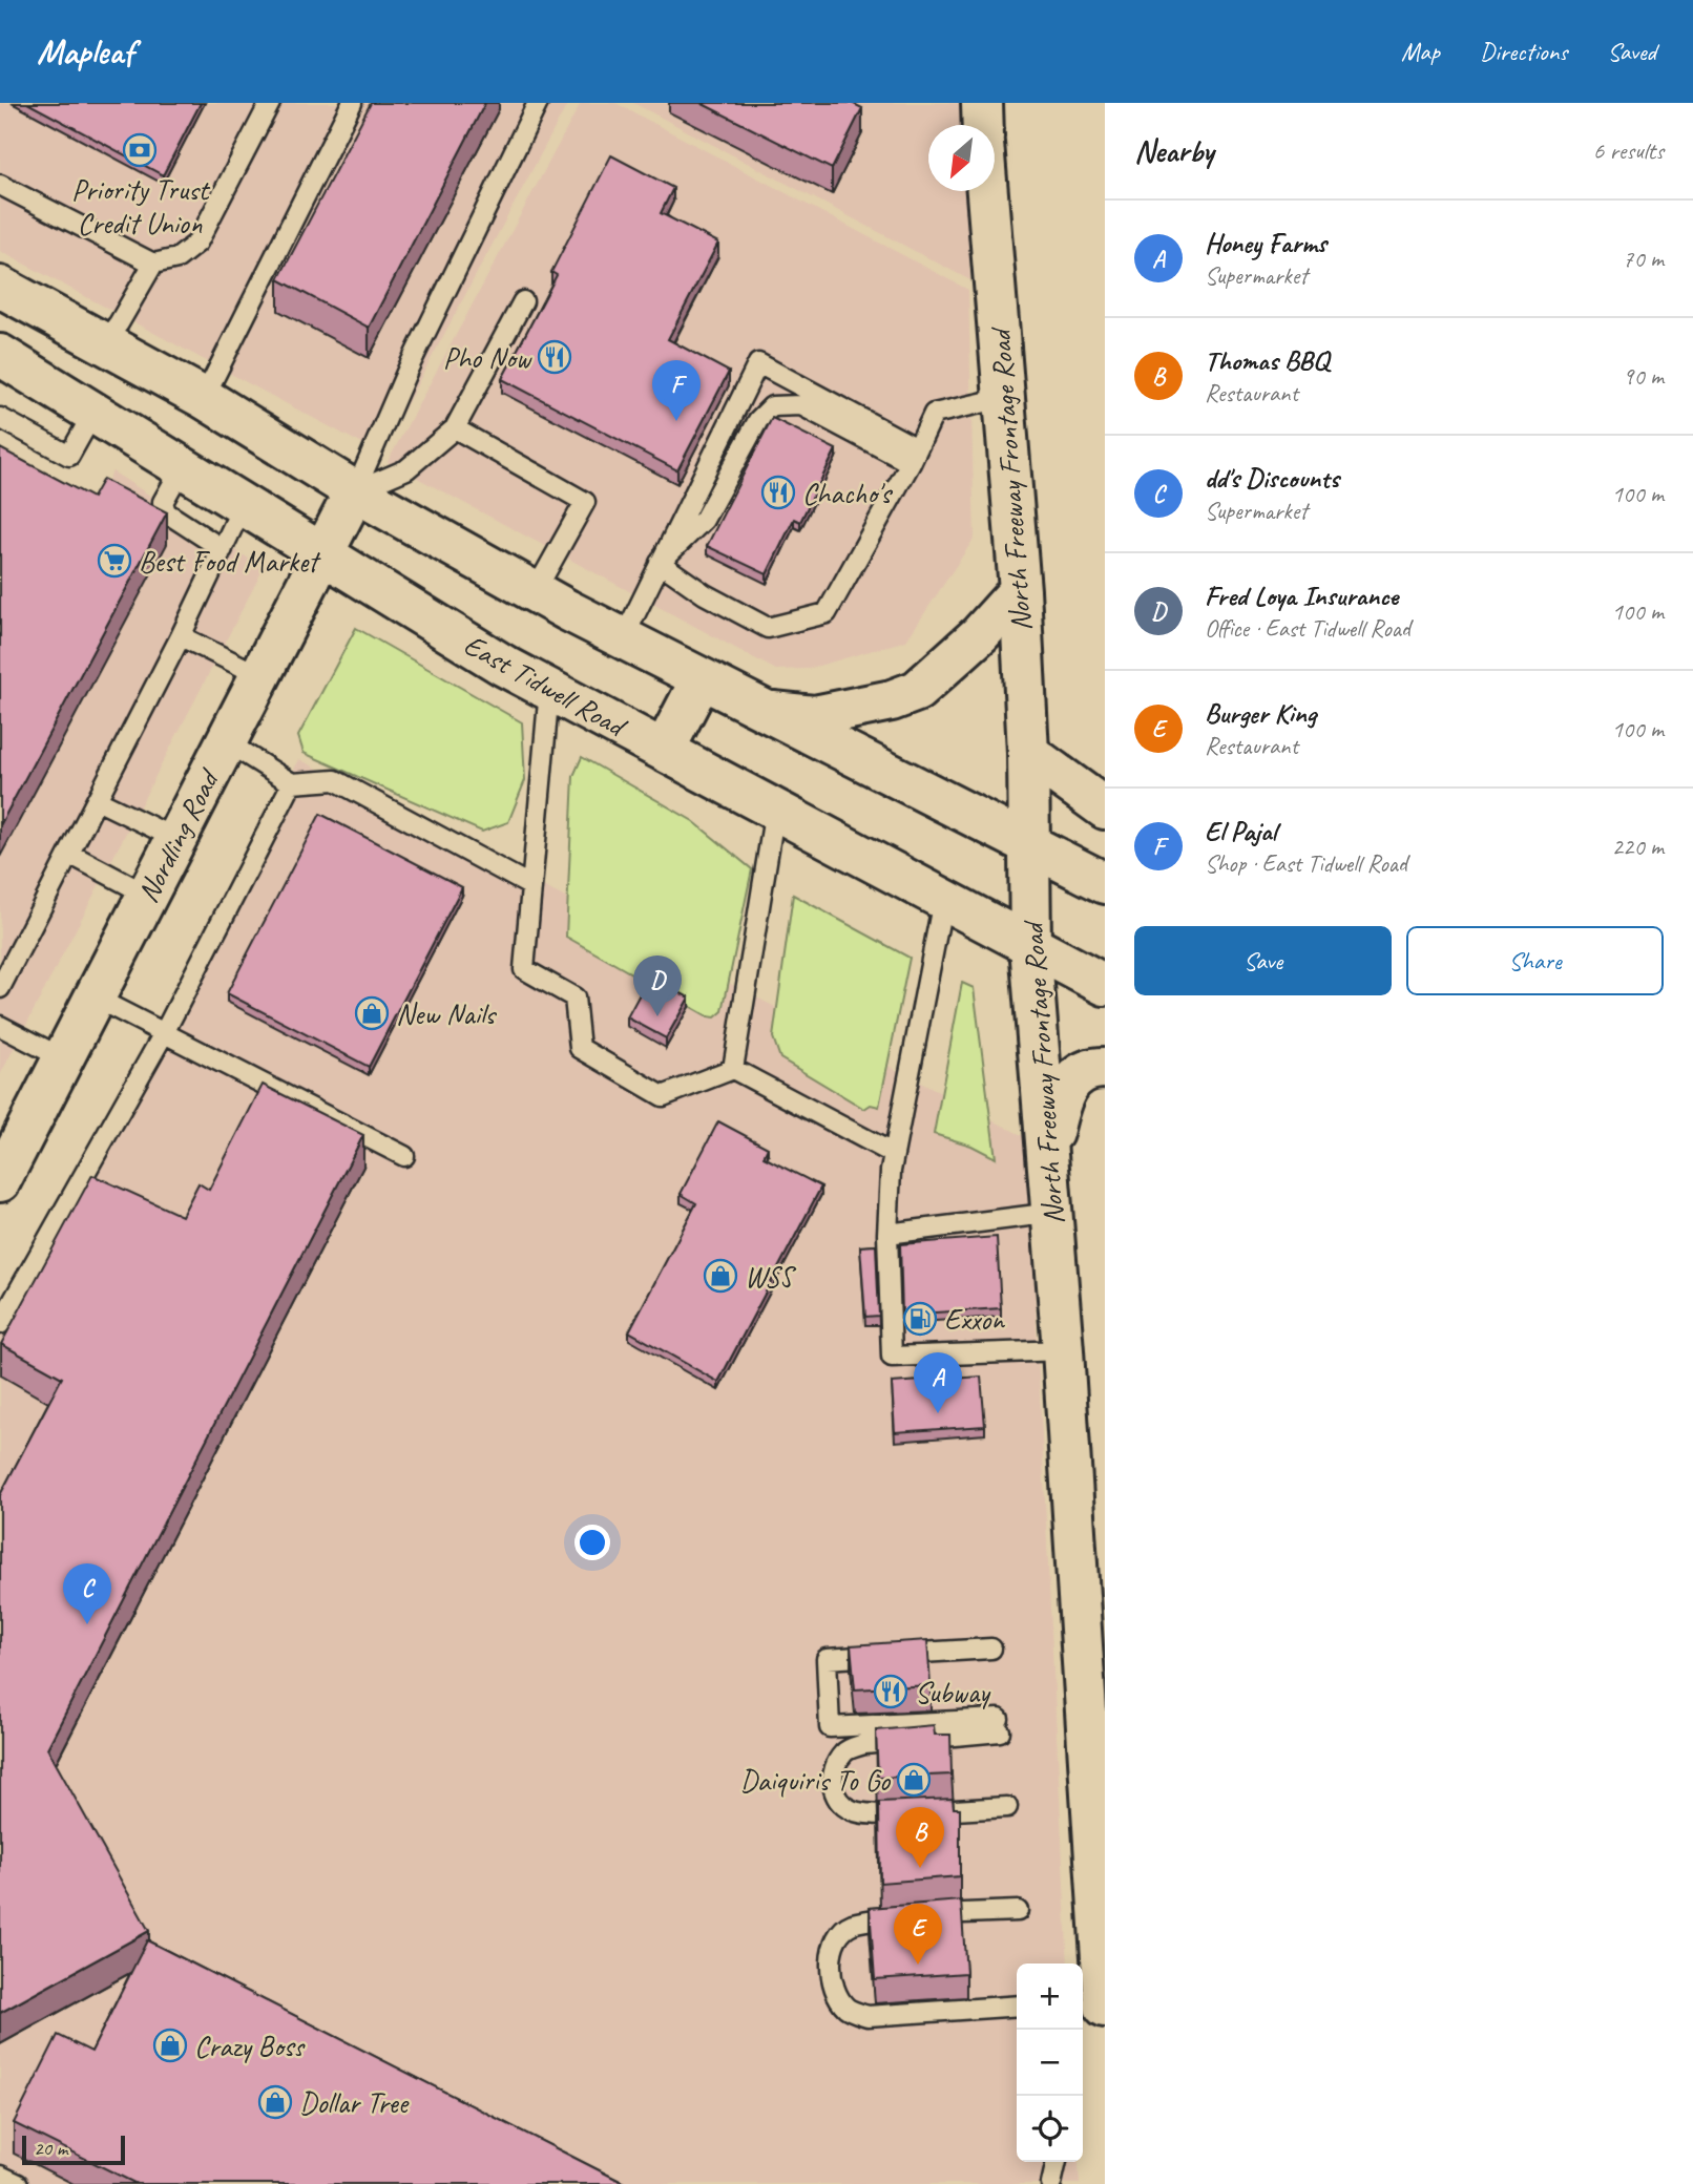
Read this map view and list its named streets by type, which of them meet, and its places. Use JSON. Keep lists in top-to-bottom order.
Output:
{
  "streets": {
    "main road": ["North Freeway Frontage Road", "East Tidwell Road", "Nordling Road"]
  },
  "crossings": [
    ["North Freeway Frontage Road", "East Tidwell Road"],
    ["East Tidwell Road", "Nordling Road"]
  ],
  "places": {
    "bank": ["Priority Trust Credit Union"],
    "restaurant": ["Pho Now", "Chacho's", "Subway"],
    "supermarket": ["Best Food Market"],
    "shop": [
      "New Nails",
      "WSS",
      "Daiquiris To Go",
      "Crazy Boss",
      "Dollar Tree"
    ],
    "fuel station": ["Exxon"]
  },
  "scale_bar": "20 m",
  "north": "bottom left",
  "page": {
    "header": "Mapleaf",
    "nav": ["Map", "Directions", "Saved"],
    "heading": ["Nearby", "6 results"],
    "list": [
      {
        "mark": "A",
        "name": "Honey Farms",
        "note": "Supermarket",
        "value": "70 m"
      },
      {
        "mark": "B",
        "name": "Thomas BBQ",
        "note": "Restaurant",
        "value": "90 m"
      },
      {
        "mark": "C",
        "name": "dd's Discounts",
        "note": "Supermarket",
        "value": "100 m"
      },
      {
        "mark": "D",
        "name": "Fred Loya Insurance",
        "note": "Office · East Tidwell Road",
        "value": "100 m"
      },
      {
        "mark": "E",
        "name": "Burger King",
        "note": "Restaurant",
        "value": "100 m"
      },
      {
        "mark": "F",
        "name": "El Pajal",
        "note": "Shop · East Tidwell Road",
        "value": "220 m"
      }
    ],
    "pins": [
      "F",
      "D",
      "A",
      "C",
      "B",
      "E"
    ],
    "buttons": ["Save", "Share"],
    "map_buttons": ["+", "−"],
    "scale": "20 m"
  }
}
